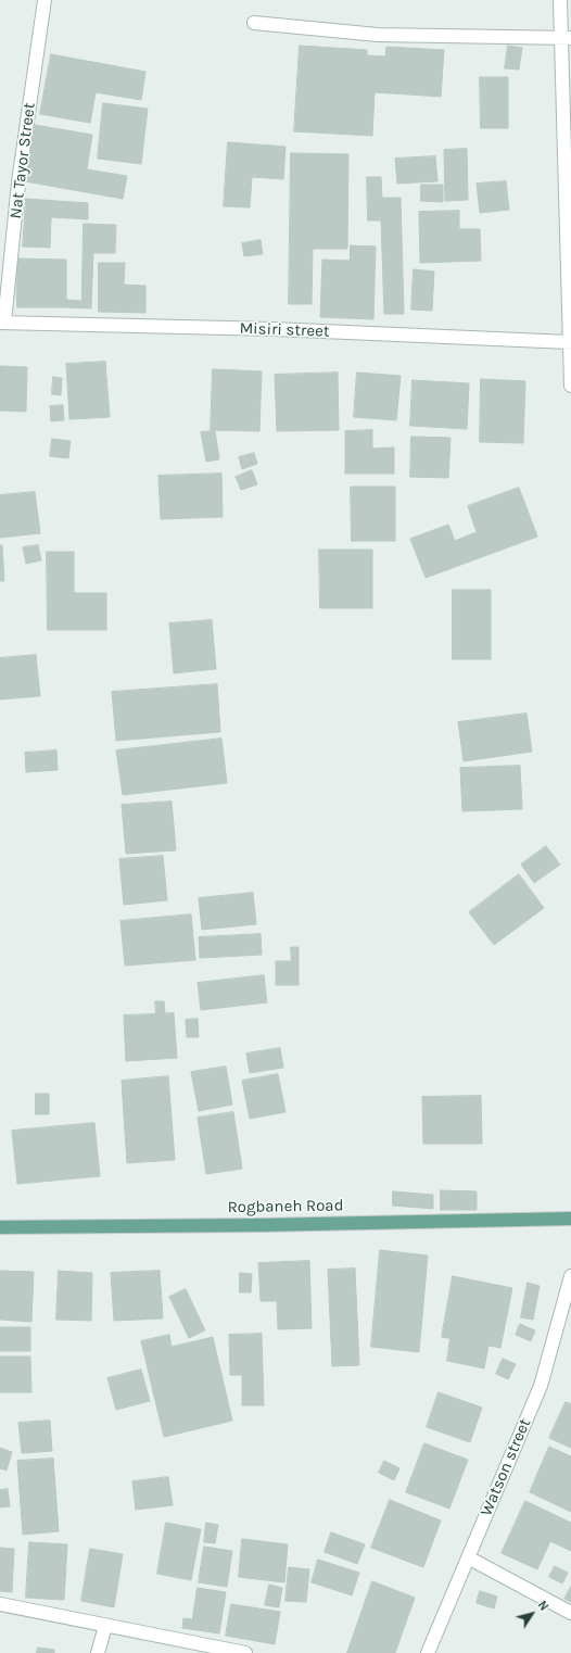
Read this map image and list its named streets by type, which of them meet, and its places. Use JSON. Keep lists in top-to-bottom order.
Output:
{
  "streets": {
    "main road": ["Rogbaneh Road"],
    "street": ["Nat Tayor Street", "Misiri street", "Watson street"]
  },
  "crossings": [
    ["Nat Tayor Street", "Misiri street"]
  ],
  "north": "top right"
}
